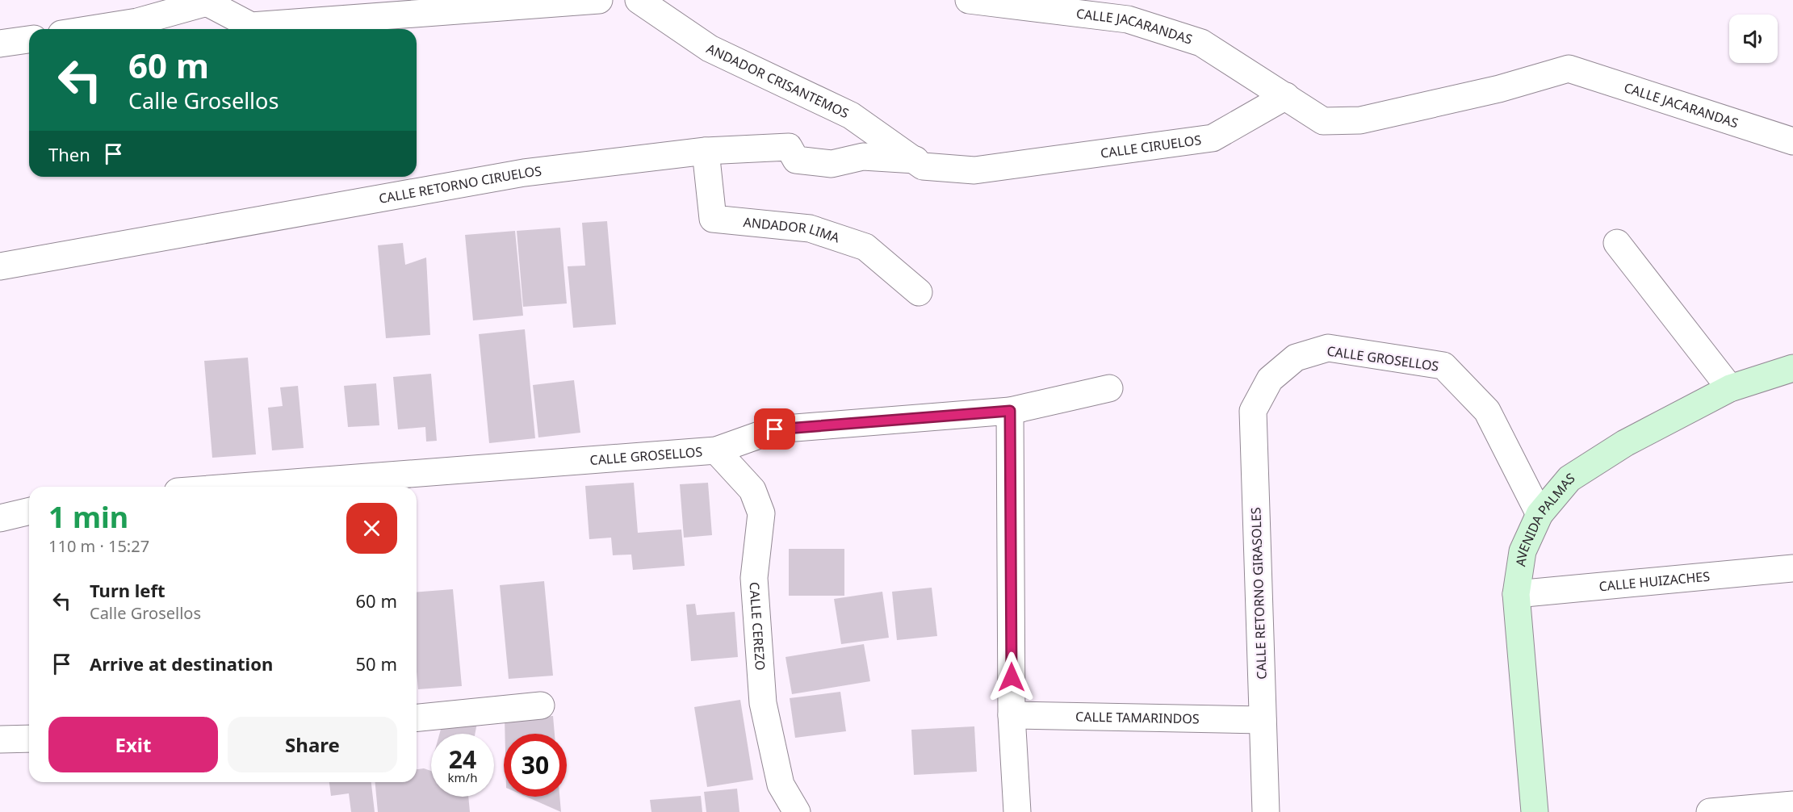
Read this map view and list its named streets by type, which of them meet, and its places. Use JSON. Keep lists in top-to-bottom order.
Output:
{
  "streets": {
    "main road": ["AVENIDA PALMAS"],
    "street": [
      "CALLE JACARANDAS",
      "ANDADOR CRISANTEMOS",
      "CALLE CIRUELOS",
      "CALLE RETORNO CIRUELOS",
      "ANDADOR LIMA",
      "CALLE GROSELLOS",
      "CALLE HUIZACHES",
      "CALLE RETORNO GIRASOLES",
      "CALLE CEREZO",
      "CALLE TAMARINDOS"
    ]
  },
  "crossings": [
    ["CALLE JACARANDAS", "CALLE CIRUELOS"],
    ["ANDADOR CRISANTEMOS", "CALLE CIRUELOS"],
    ["ANDADOR CRISANTEMOS", "CALLE RETORNO CIRUELOS"],
    ["CALLE CIRUELOS", "CALLE RETORNO CIRUELOS"],
    ["CALLE RETORNO CIRUELOS", "ANDADOR LIMA"],
    ["CALLE GROSELLOS", "AVENIDA PALMAS"],
    ["CALLE GROSELLOS", "CALLE RETORNO GIRASOLES"],
    ["CALLE GROSELLOS", "CALLE CEREZO"],
    ["AVENIDA PALMAS", "CALLE HUIZACHES"],
    ["CALLE RETORNO GIRASOLES", "CALLE TAMARINDOS"]
  ],
  "page": {
    "turn": ["60 m", "Calle Grosellos"],
    "then": "Then",
    "heading": ["1 min", "110 m · 15:27"],
    "list": [
      {
        "name": "Turn left",
        "note": "Calle Grosellos",
        "value": "60 m"
      },
      {
        "name": "Arrive at destination",
        "value": "50 m"
      }
    ],
    "buttons": ["Exit", "Share"],
    "speed": "24 km/h",
    "limit": "30"
  }
}
